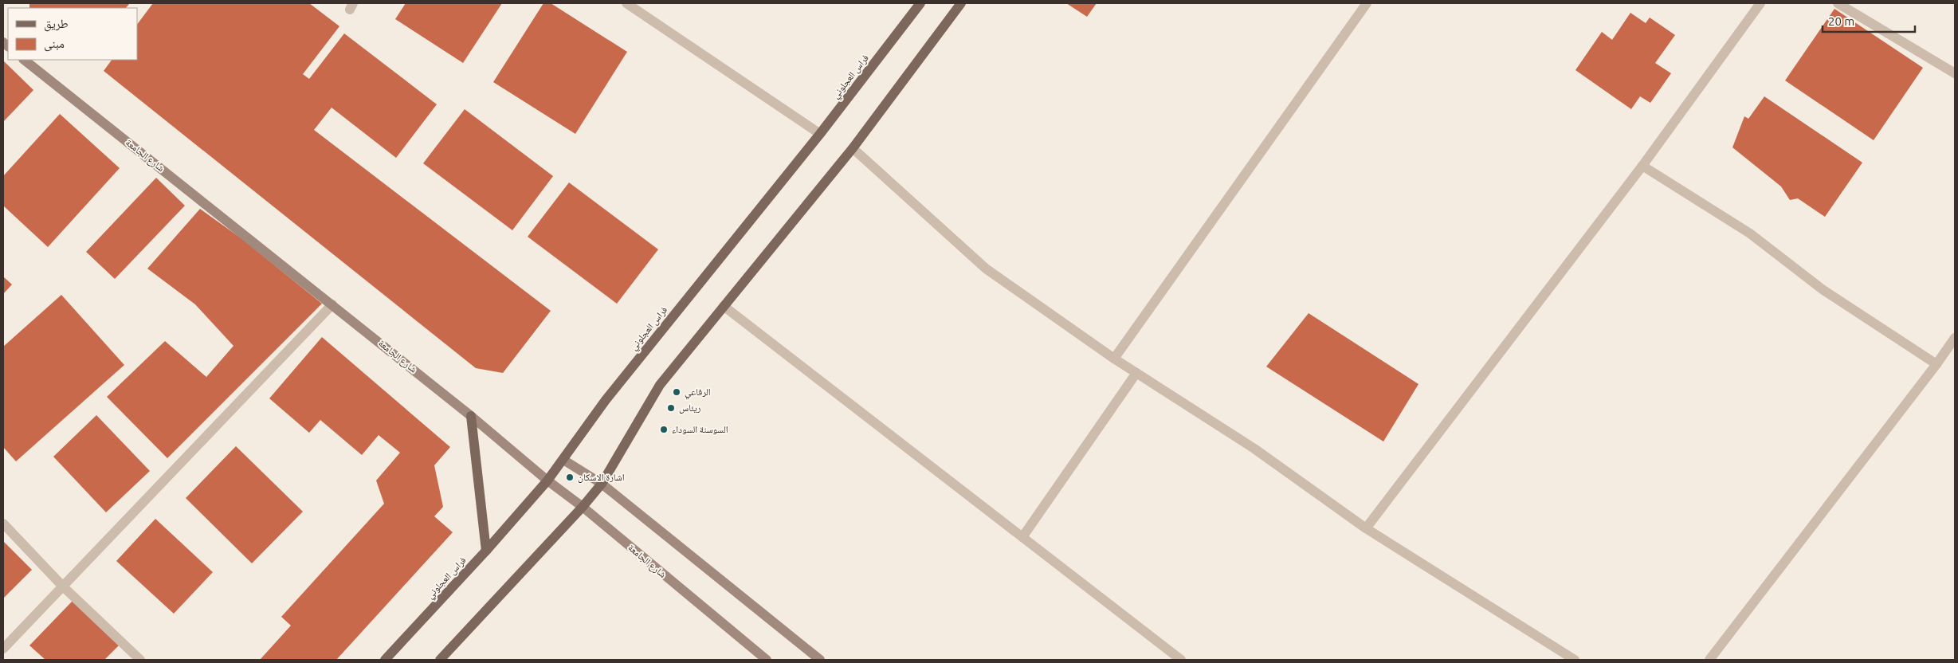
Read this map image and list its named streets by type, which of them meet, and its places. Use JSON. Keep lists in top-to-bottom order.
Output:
{
  "streets": {
    "main road": ["فراس العجلوني", "شارع الجامعة"]
  },
  "crossings": [
    ["فراس العجلوني", "شارع الجامعة"]
  ],
  "places": [
    "الرفاعي",
    "ريئاس",
    "السوسنة السوداء",
    "اشارة الاسكان"
  ],
  "legend": ["طريق", "مبنى"],
  "scale_bar": "20 m"
}
